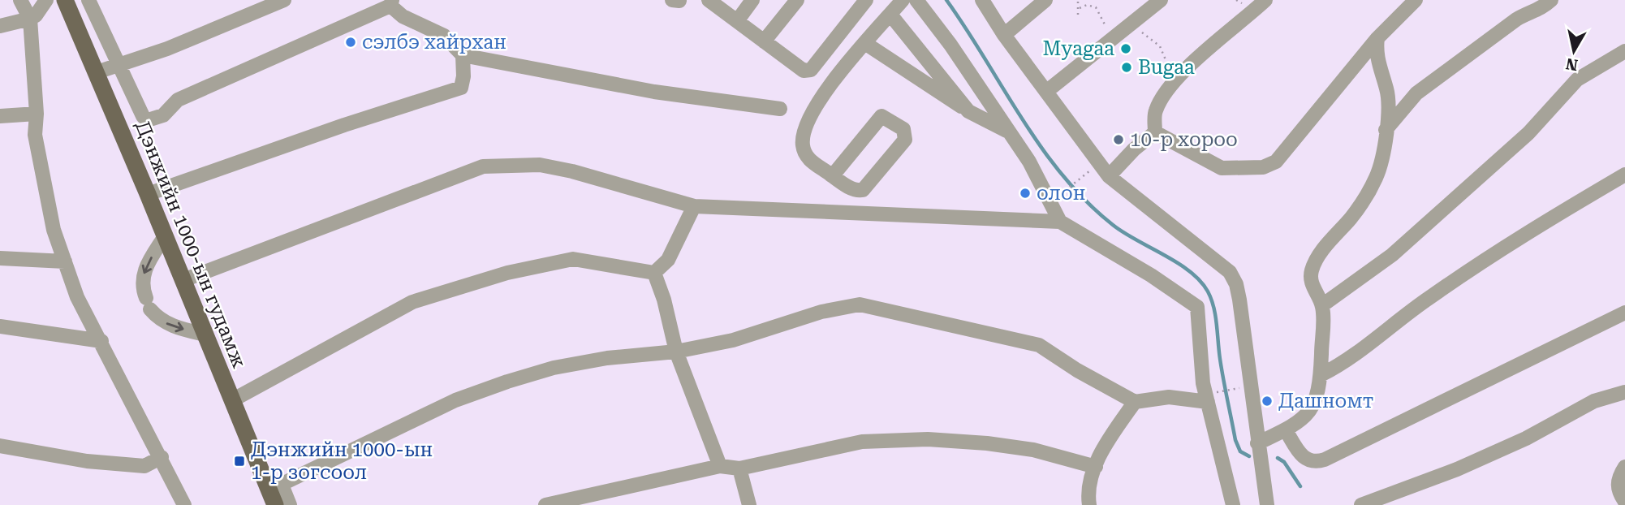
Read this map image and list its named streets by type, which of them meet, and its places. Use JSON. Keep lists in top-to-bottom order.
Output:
{
  "streets": {
    "main road": ["Дэнжийн 1000-ын гудамж"]
  },
  "places": {
    "other": [
      "сэлбэ хайрхан",
      "Myagaa",
      "Bugaa",
      "10-р хороо",
      "олон",
      "Дашномт"
    ],
    "transit": ["Дэнжийн 1000-ын 1-р зогсоол"]
  },
  "north": "bottom"
}
